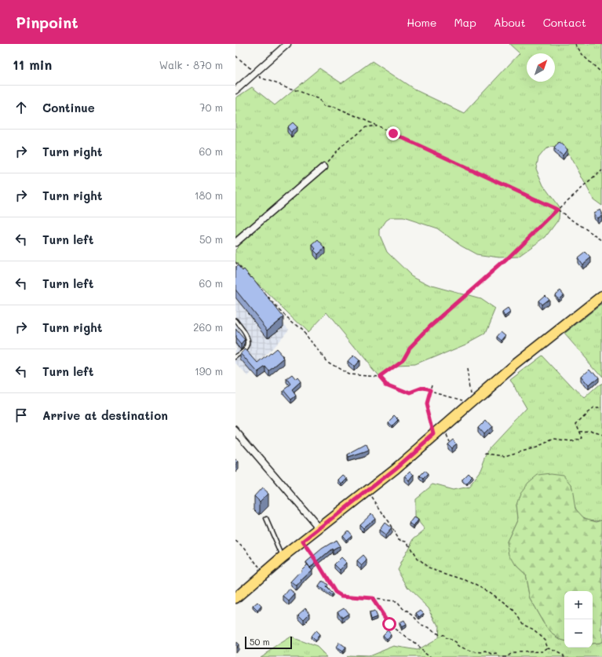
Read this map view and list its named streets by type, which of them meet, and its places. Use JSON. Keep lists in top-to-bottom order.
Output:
{
  "scale_bar": "50 m",
  "north": "top right",
  "page": {
    "header": "Pinpoint",
    "nav": [
      "Home",
      "Map",
      "About",
      "Contact"
    ],
    "heading": ["11 min", "Walk · 870 m"],
    "list": [
      ["Continue", "70 m"],
      ["Turn right", "60 m"],
      ["Turn right", "180 m"],
      ["Turn left", "50 m"],
      ["Turn left", "60 m"],
      ["Turn right", "260 m"],
      ["Turn left", "190 m"],
      "Arrive at destination"
    ],
    "map_buttons": ["+", "−"],
    "scale": "50 m"
  }
}
